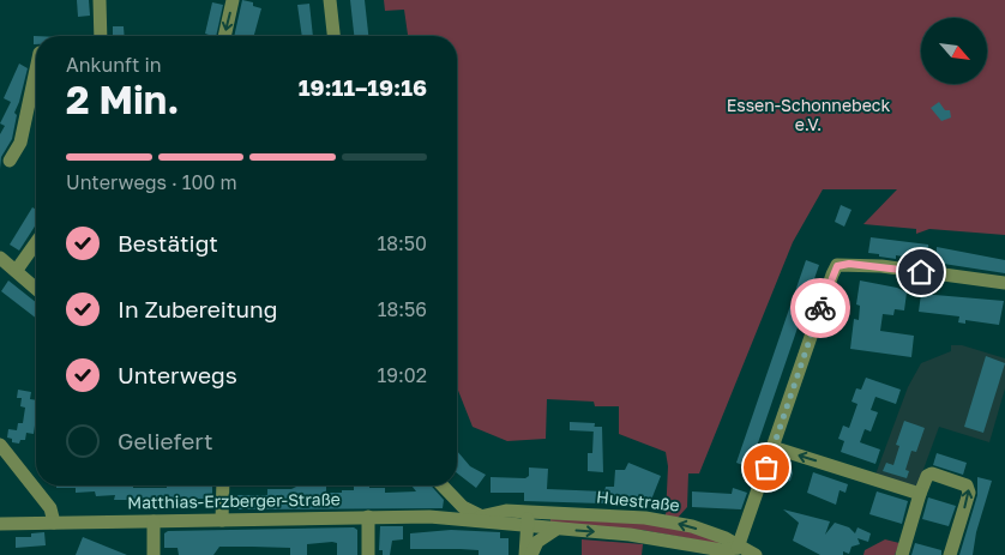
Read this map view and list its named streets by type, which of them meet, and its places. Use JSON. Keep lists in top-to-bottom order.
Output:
{
  "streets": {
    "street": ["Matthias-Erzberger-Straße", "Huestraße"]
  },
  "crossings": [
    ["Matthias-Erzberger-Straße", "Huestraße"]
  ],
  "parks": ["Essen-Schonnebeck e.V."],
  "north": "bottom right",
  "page": {
    "heading": ["2 Min.", "Ankunft in", "19:11–19:16"],
    "bar": "Unterwegs · 100 m",
    "list": [
      ["Bestätigt", "18:50"],
      ["In Zubereitung", "18:56"],
      ["Unterwegs", "19:02"],
      "Geliefert"
    ]
  }
}
